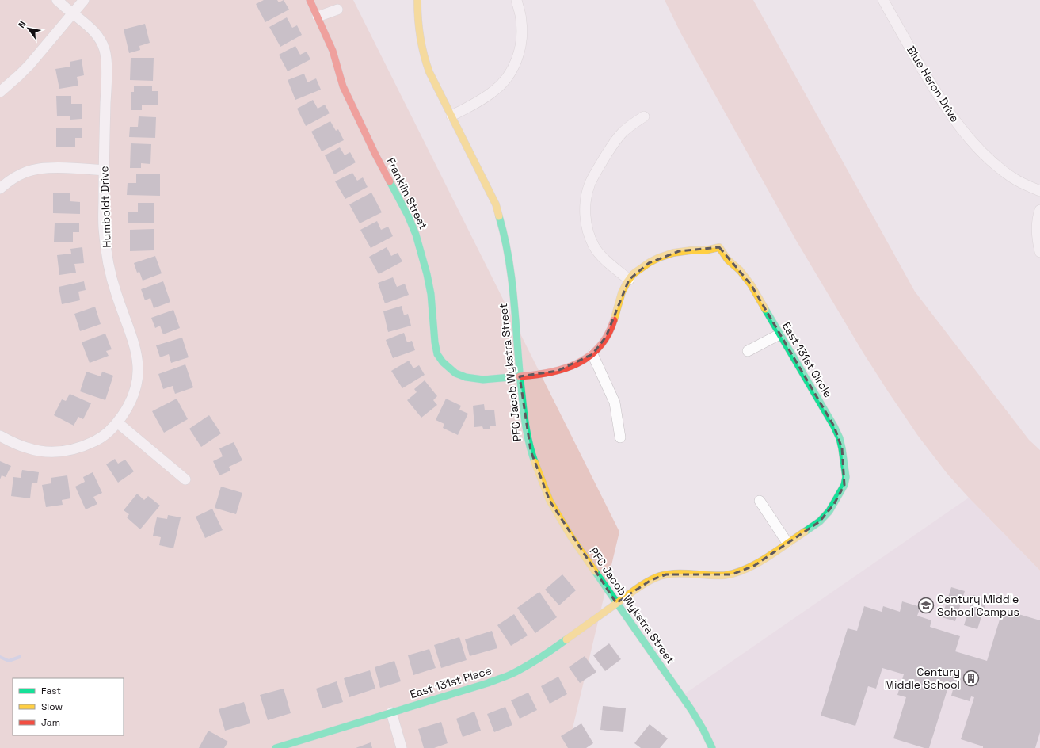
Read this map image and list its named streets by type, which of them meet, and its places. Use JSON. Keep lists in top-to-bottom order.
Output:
{
  "streets": {
    "street": [
      "Blue Heron Drive",
      "Franklin Street",
      "Humboldt Drive",
      "East 131st Circle",
      "PFC Jacob Wykstra Street",
      "East 131st Place"
    ]
  },
  "crossings": [
    ["Franklin Street", "East 131st Circle"],
    ["Franklin Street", "PFC Jacob Wykstra Street"],
    ["East 131st Circle", "PFC Jacob Wykstra Street"],
    ["East 131st Circle", "East 131st Place"],
    ["PFC Jacob Wykstra Street", "East 131st Place"]
  ],
  "places": {
    "school or university": ["Century Middle School Campus"],
    "building": ["Century Middle School"]
  },
  "legend": ["Fast", "Slow", "Jam"],
  "north": "top left"
}
